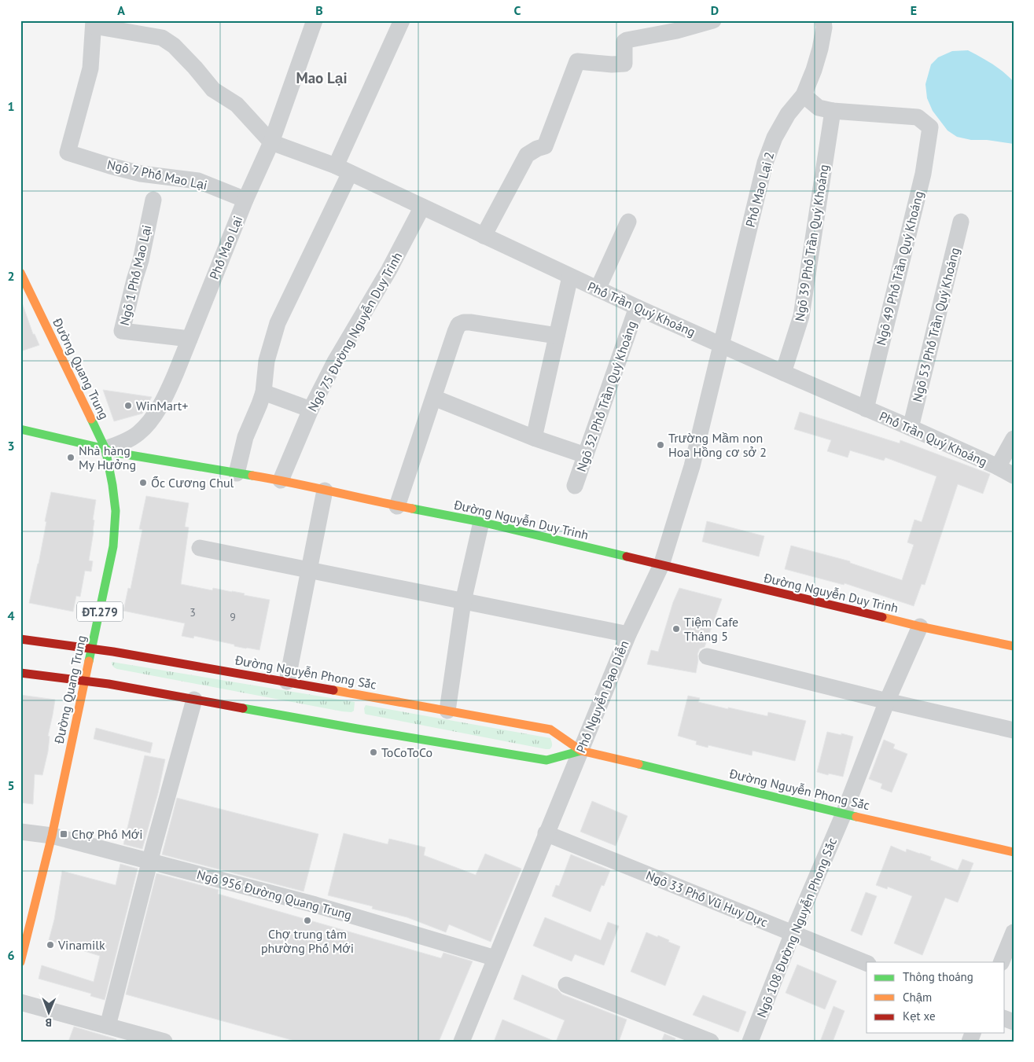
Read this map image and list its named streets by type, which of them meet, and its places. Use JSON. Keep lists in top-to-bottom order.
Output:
{
  "streets": {
    "main road": [
      "Đường Quang Trung",
      "Đường Nguyễn Duy Trinh",
      "ĐT.279",
      "Đường Nguyễn Phong Sắc"
    ],
    "street": [
      "Ngõ 7 Phố Mao Lại",
      "Phố Mao Lại 2",
      "Ngõ 39 Phố Trần Quý Khoáng",
      "Phố Mao Lại",
      "Ngõ 49 Phố Trần Quý Khoáng",
      "Ngõ 1 Phố Mao Lại",
      "Phố Trần Quý Khoáng",
      "Ngõ 53 Phố Trần Quý Khoáng",
      "Ngõ 75 Đường Nguyễn Duy Trinh",
      "Ngõ 32 Phố Trần Quý Khoáng",
      "Phố Nguyễn Đạo Diễn",
      "Ngõ 956 Đường Quang Trung",
      "Ngõ 33 Phố Vũ Huy Dực",
      "Ngõ 108 Đường Nguyễn Phong Sắc"
    ]
  },
  "crossings": [
    ["Ngõ 7 Phố Mao Lại", "Phố Mao Lại"],
    ["Phố Mao Lại 2", "Phố Trần Quý Khoáng"],
    ["Phố Mao Lại 2", "Phố Nguyễn Đạo Diễn"],
    ["Ngõ 39 Phố Trần Quý Khoáng", "Ngõ 49 Phố Trần Quý Khoáng"],
    ["Ngõ 39 Phố Trần Quý Khoáng", "Phố Trần Quý Khoáng"],
    ["Phố Mao Lại", "Ngõ 1 Phố Mao Lại"],
    ["Phố Mao Lại", "Phố Trần Quý Khoáng"],
    ["Phố Mao Lại", "Đường Quang Trung"],
    ["Phố Mao Lại", "Đường Nguyễn Duy Trinh"],
    ["Ngõ 49 Phố Trần Quý Khoáng", "Phố Trần Quý Khoáng"],
    ["Phố Trần Quý Khoáng", "Ngõ 53 Phố Trần Quý Khoáng"],
    ["Phố Trần Quý Khoáng", "Ngõ 75 Đường Nguyễn Duy Trinh"],
    ["Phố Trần Quý Khoáng", "Ngõ 32 Phố Trần Quý Khoáng"],
    ["Phố Trần Quý Khoáng", "Phố Nguyễn Đạo Diễn"],
    ["Ngõ 75 Đường Nguyễn Duy Trinh", "Đường Nguyễn Duy Trinh"],
    ["Đường Quang Trung", "Đường Nguyễn Duy Trinh"],
    ["Đường Quang Trung", "Đường Nguyễn Phong Sắc"],
    ["Đường Quang Trung", "Ngõ 956 Đường Quang Trung"],
    ["Đường Nguyễn Duy Trinh", "Phố Nguyễn Đạo Diễn"],
    ["Đường Nguyễn Duy Trinh", "Ngõ 108 Đường Nguyễn Phong Sắc"],
    ["Đường Nguyễn Phong Sắc", "Phố Nguyễn Đạo Diễn"],
    ["Đường Nguyễn Phong Sắc", "Ngõ 108 Đường Nguyễn Phong Sắc"],
    ["Phố Nguyễn Đạo Diễn", "Ngõ 956 Đường Quang Trung"],
    ["Phố Nguyễn Đạo Diễn", "Ngõ 33 Phố Vũ Huy Dực"],
    ["Ngõ 33 Phố Vũ Huy Dực", "Ngõ 108 Đường Nguyễn Phong Sắc"]
  ],
  "districts": ["Mao Lại"],
  "places": {
    "other": [
      "WinMart+",
      "Trường Mầm non Hoa Hồng cơ sở 2",
      "Nhà hàng My Hưởng",
      "Ốc Cương Chul",
      "Tiệm Cafe Tháng 5",
      "ToCoToCo",
      "Chợ trung tâm phường Phố Mới",
      "Vinamilk"
    ],
    "transit": ["Chợ Phố Mới"]
  },
  "house_numbers": ["3", "9"],
  "legend": ["Thông thoáng", "Chậm", "Kẹt xe"],
  "north": "bottom",
  "grid": {
    "columns": [
      "A",
      "B",
      "C",
      "D",
      "E"
    ],
    "rows": [
      "1",
      "2",
      "3",
      "4",
      "5",
      "6"
    ]
  }
}
